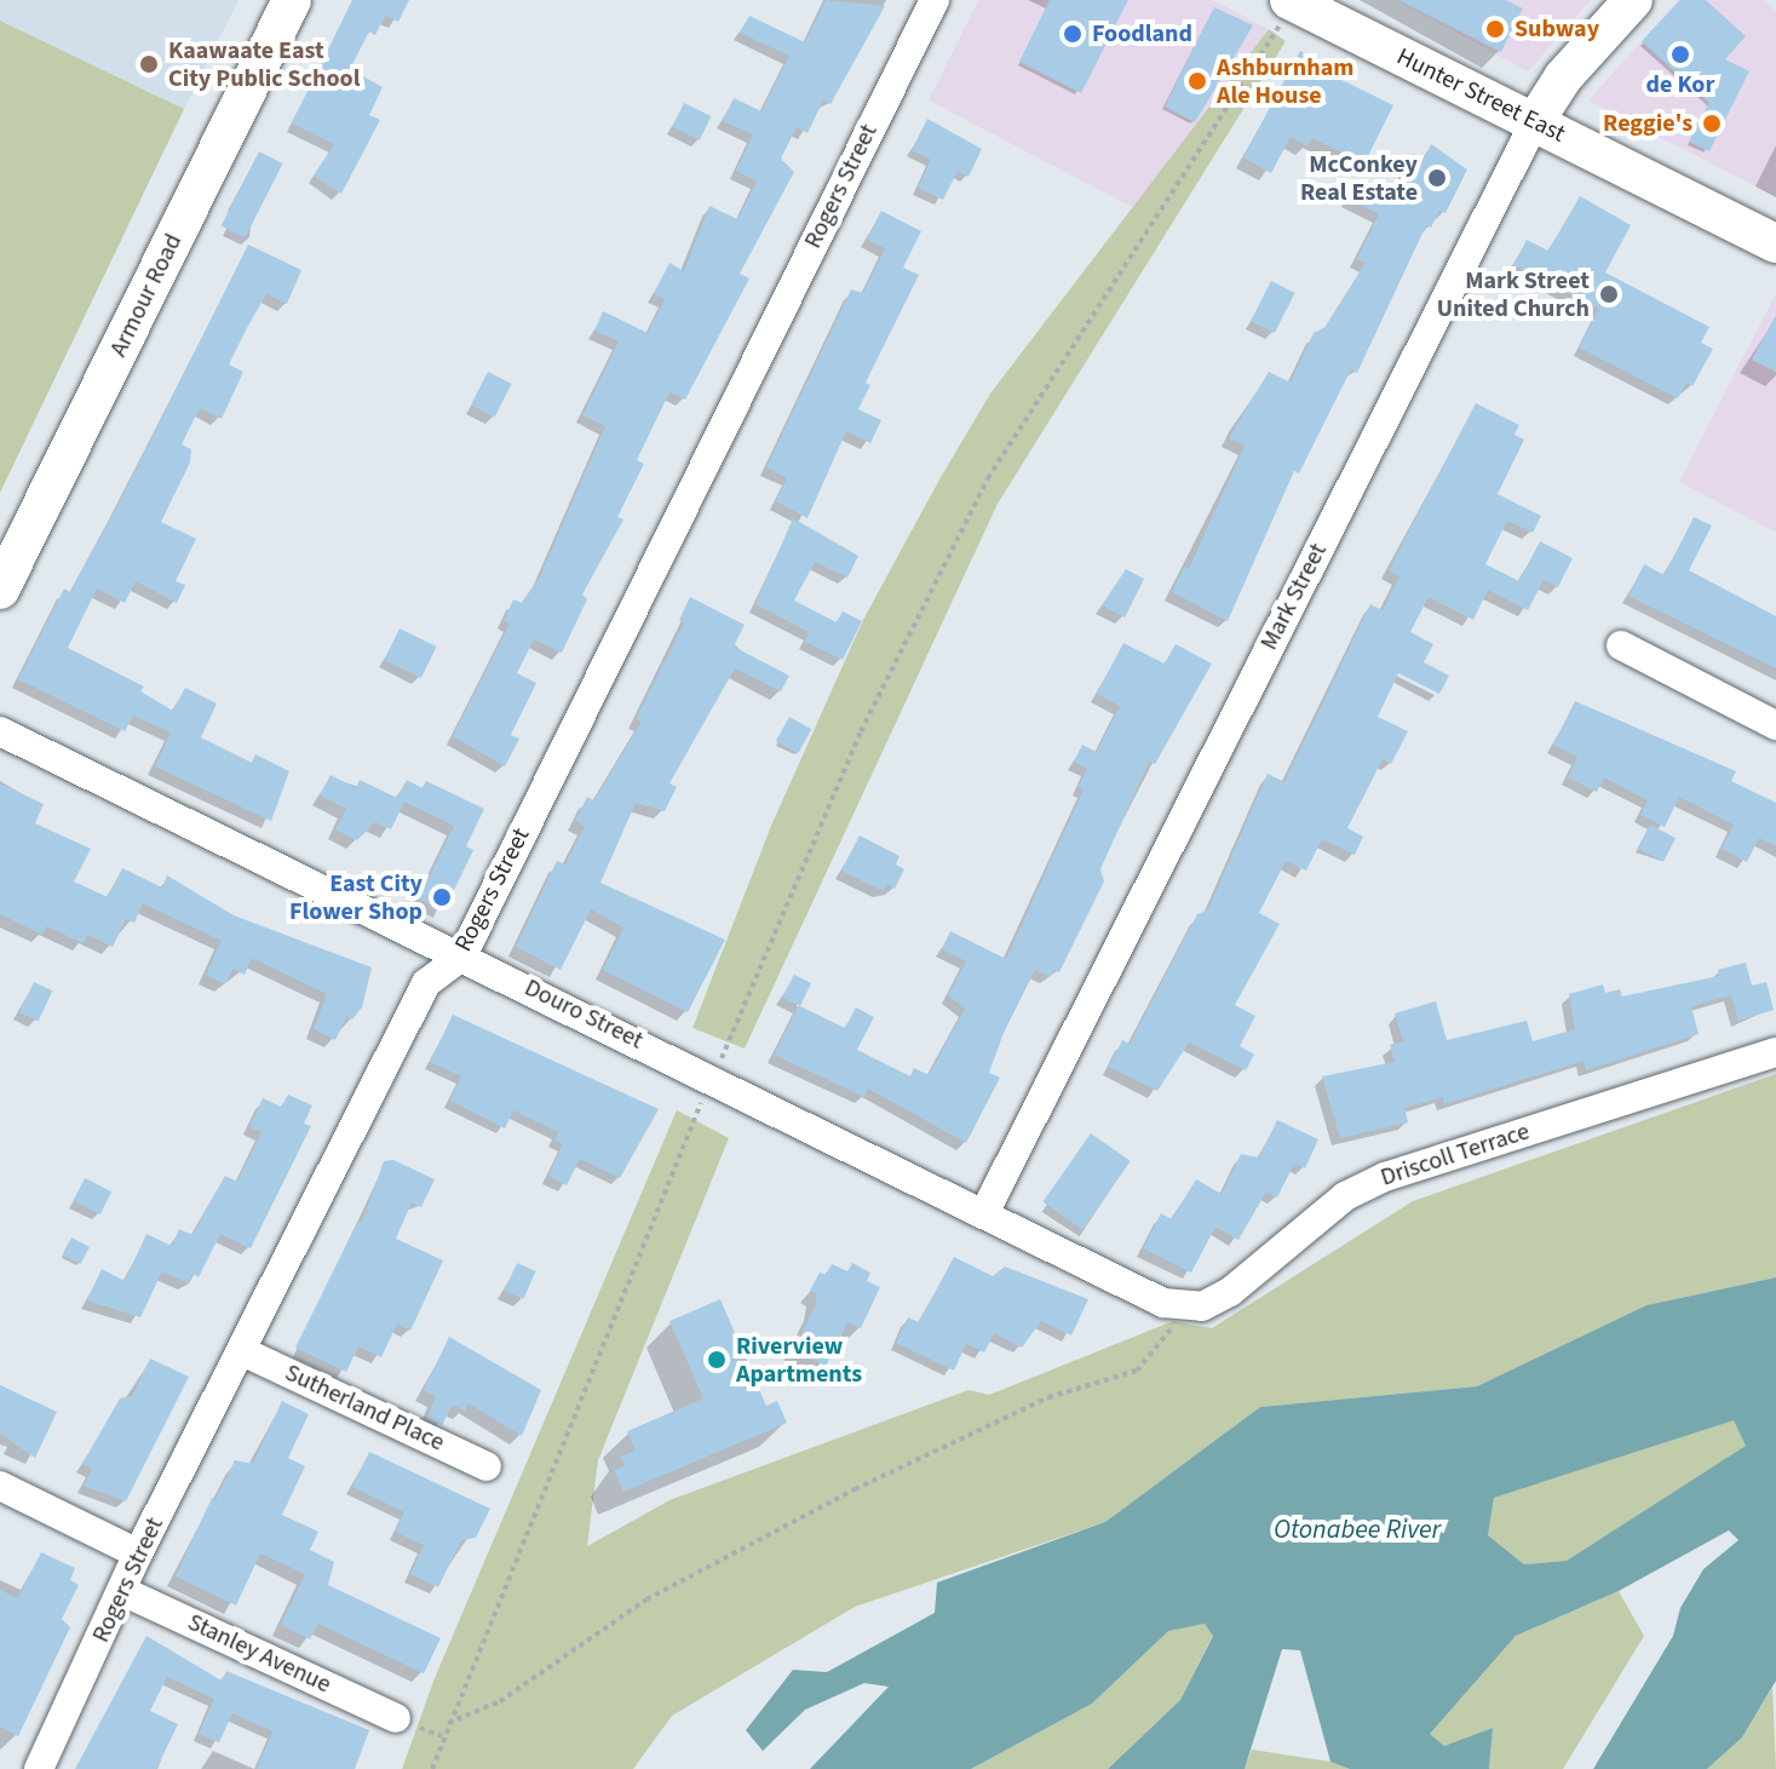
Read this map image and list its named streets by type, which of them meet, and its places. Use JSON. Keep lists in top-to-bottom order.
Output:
{
  "streets": {
    "main road": ["Hunter Street East", "Armour Road", "Mark Street"],
    "street": [
      "Rogers Street",
      "Douro Street",
      "Driscoll Terrace",
      "Sutherland Place",
      "Stanley Avenue"
    ]
  },
  "crossings": [
    ["Hunter Street East", "Mark Street"],
    ["Rogers Street", "Douro Street"],
    ["Rogers Street", "Sutherland Place"],
    ["Rogers Street", "Stanley Avenue"],
    ["Mark Street", "Douro Street"],
    ["Douro Street", "Driscoll Terrace"]
  ],
  "water": ["Otonabee River"],
  "places": [
    "Subway",
    "Foodland",
    "de Kor",
    "Kaawaate East City Public School",
    "Ashburnham Ale House",
    "Reggie's",
    "McConkey Real Estate",
    "Mark Street United Church",
    "East City Flower Shop",
    "Riverview Apartments"
  ]
}
